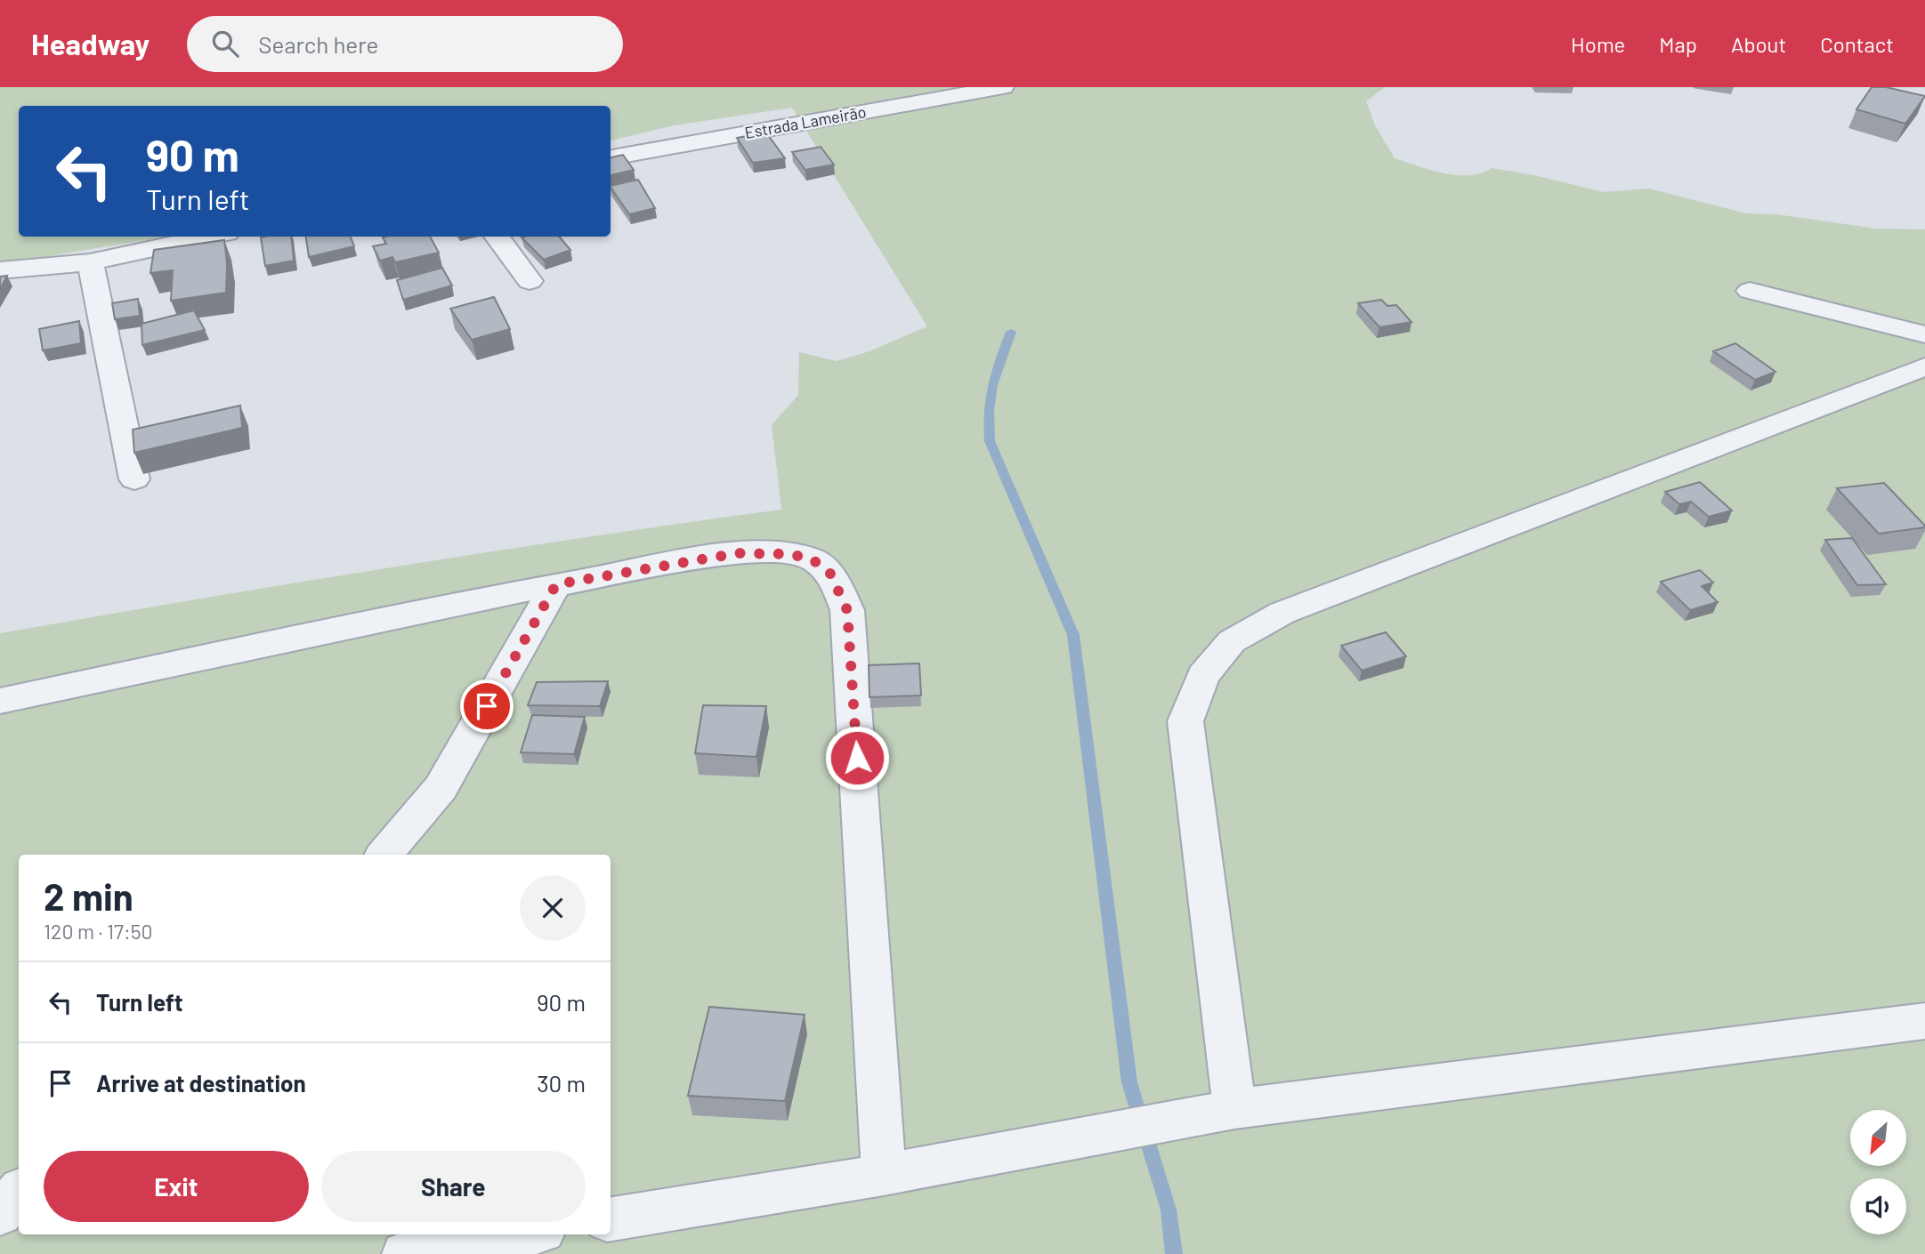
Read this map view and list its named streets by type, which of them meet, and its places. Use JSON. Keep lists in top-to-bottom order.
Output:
{
  "streets": {
    "street": ["Estrada Lameirão"]
  },
  "north": "bottom left",
  "page": {
    "header": "Headway",
    "search": "Search here",
    "nav": [
      "Home",
      "Map",
      "About",
      "Contact"
    ],
    "turn": ["90 m", "Turn left"],
    "heading": ["2 min", "120 m · 17:50"],
    "list": [
      {
        "name": "Turn left",
        "value": "90 m"
      },
      {
        "name": "Arrive at destination",
        "value": "30 m"
      }
    ],
    "buttons": ["Exit", "Share"]
  }
}
